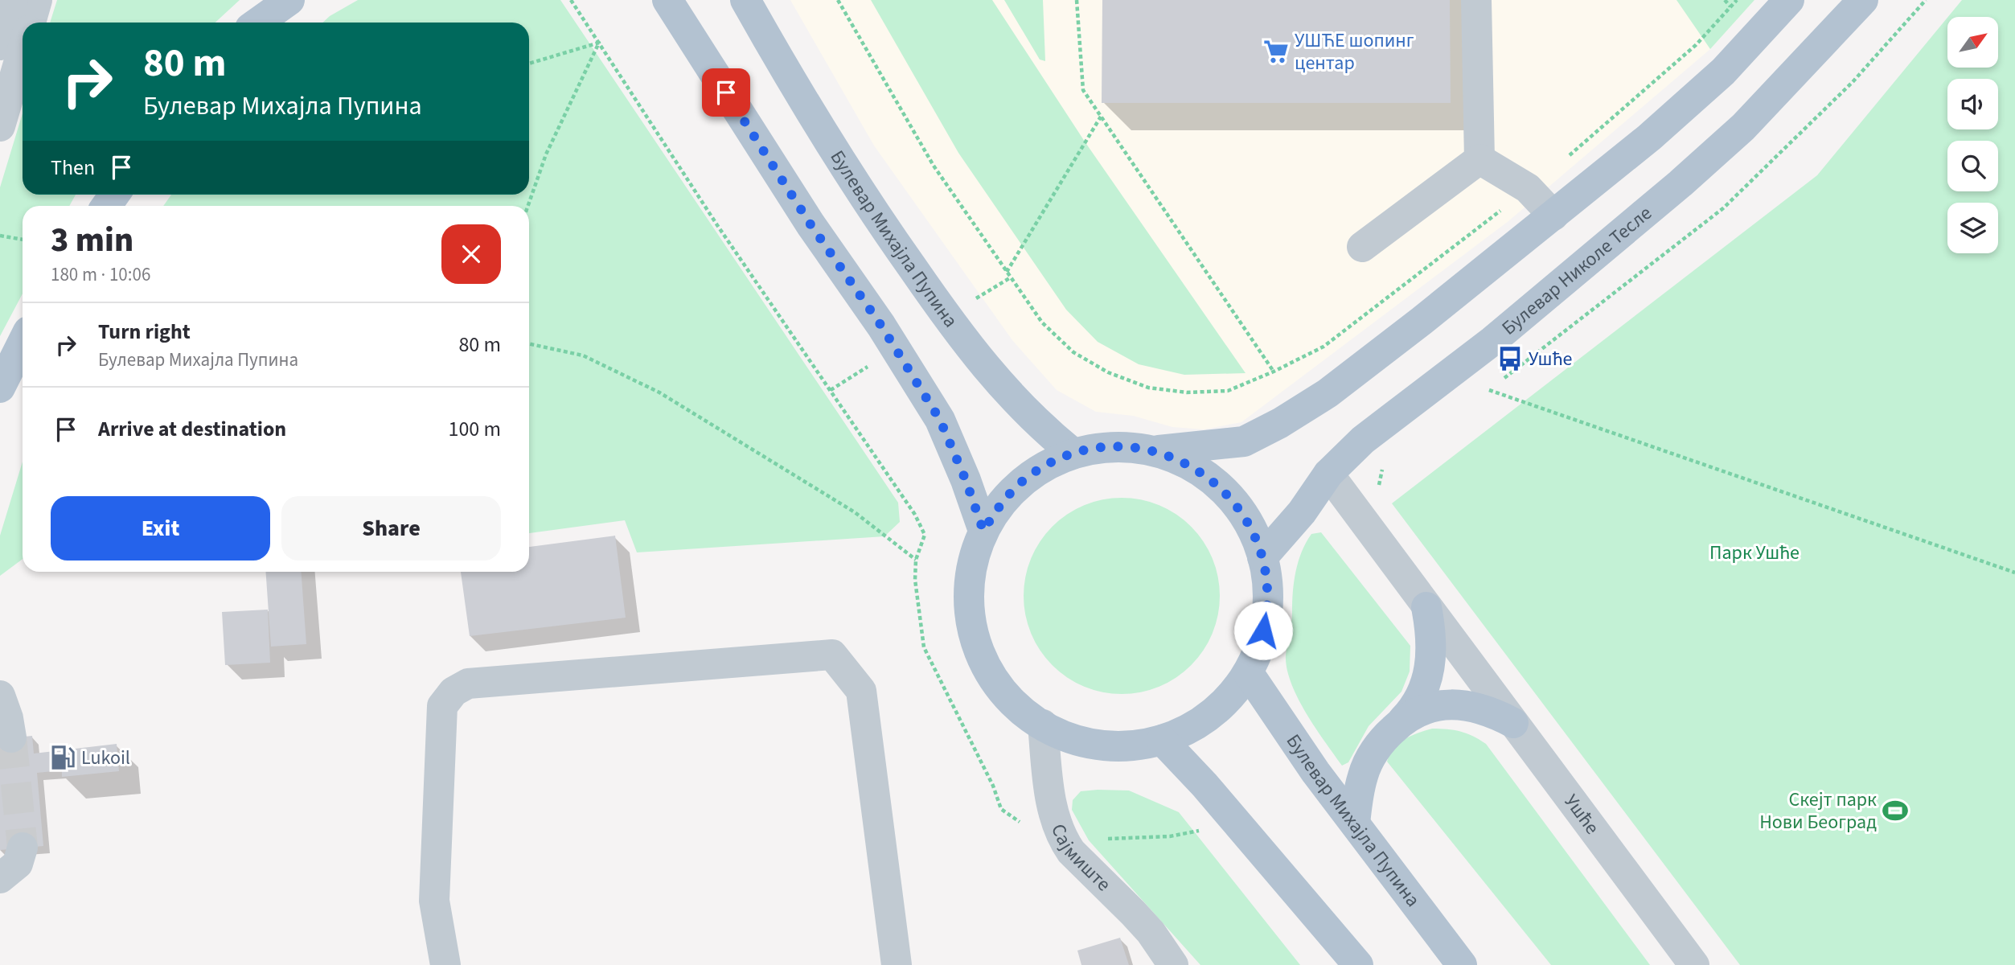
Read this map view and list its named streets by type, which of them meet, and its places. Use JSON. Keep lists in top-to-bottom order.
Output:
{
  "streets": {
    "main road": ["Булевар Михајла Пупина", "Булевар Николе Тесле"],
    "street": ["Ушће", "Сајмиште"]
  },
  "crossings": [
    ["Булевар Николе Тесле", "Ушће"]
  ],
  "parks": ["Парк Ушће"],
  "places": {
    "supermarket": ["УШЋЕ шопинг центар"],
    "bus stop": ["Ушће"],
    "fuel station": ["Lukoil"],
    "sports": ["Скејт парк Нови Београд"]
  },
  "north": "top right",
  "page": {
    "turn": ["80 m", "Булевар Михајла Пупина"],
    "then": "Then",
    "heading": ["3 min", "180 m · 10:06"],
    "list": [
      {
        "name": "Turn right",
        "note": "Булевар Михајла Пупина",
        "value": "80 m"
      },
      {
        "name": "Arrive at destination",
        "value": "100 m"
      }
    ],
    "buttons": ["Exit", "Share"]
  }
}
